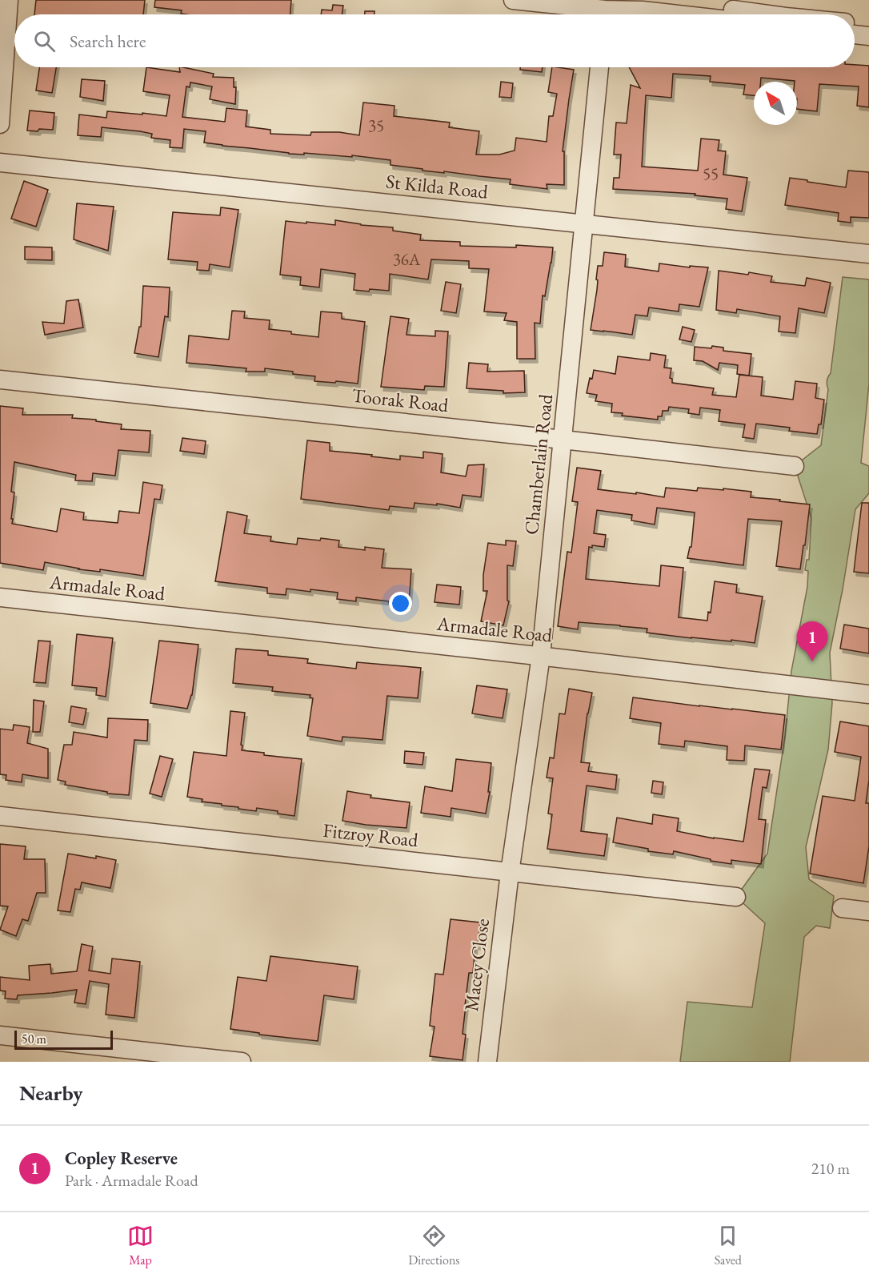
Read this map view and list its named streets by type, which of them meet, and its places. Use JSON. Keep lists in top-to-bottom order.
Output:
{
  "streets": {
    "street": [
      "St Kilda Road",
      "Toorak Road",
      "Chamberlain Road",
      "Armadale Road",
      "Fitzroy Road",
      "Macey Close"
    ]
  },
  "crossings": [
    ["St Kilda Road", "Chamberlain Road"],
    ["Toorak Road", "Chamberlain Road"],
    ["Chamberlain Road", "Armadale Road"],
    ["Chamberlain Road", "Fitzroy Road"],
    ["Chamberlain Road", "Macey Close"],
    ["Fitzroy Road", "Macey Close"]
  ],
  "house_numbers": ["35", "55", "36A"],
  "scale_bar": "50 m",
  "north": "top left",
  "page": {
    "search": "Search here",
    "pins": "1",
    "scale": "50 m",
    "heading": "Nearby",
    "list": [
      {
        "mark": "1",
        "name": "Copley Reserve",
        "note": "Park · Armadale Road",
        "value": "210 m"
      }
    ],
    "nav": ["Map", "Directions", "Saved"]
  }
}
